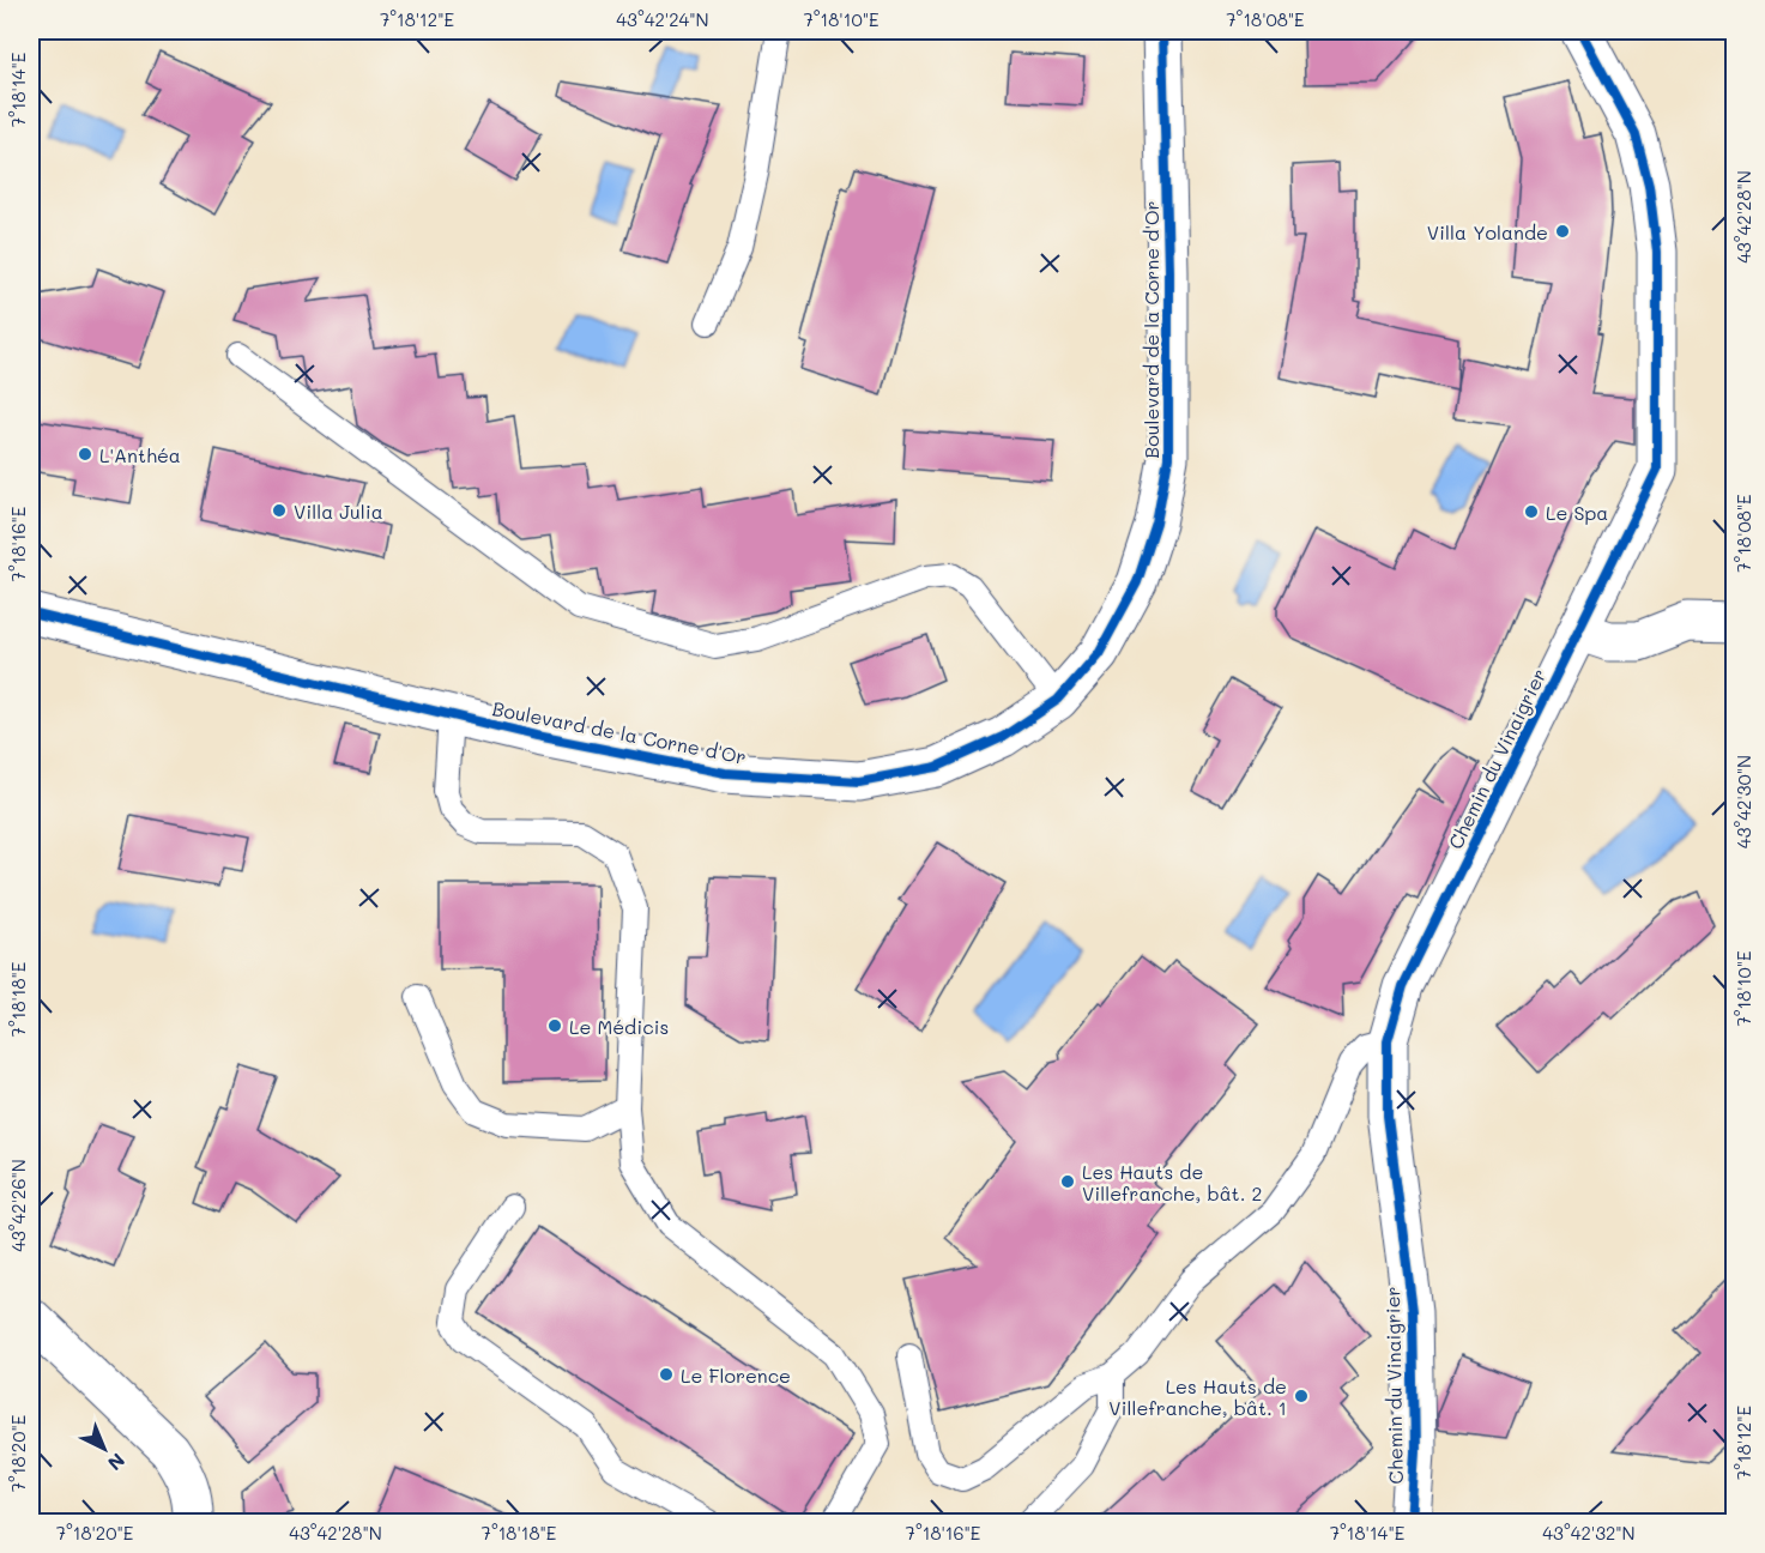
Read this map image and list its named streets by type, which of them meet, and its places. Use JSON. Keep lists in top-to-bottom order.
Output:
{
  "streets": {
    "street": ["Boulevard de la Corne d'Or", "Chemin du Vinaigrier"]
  },
  "places": [
    "Villa Yolande",
    "L'Anthéa",
    "Villa Julia",
    "Le Spa",
    "Le Médicis",
    "Les Hauts de Villefranche, bât. 2",
    "Le Florence",
    "Les Hauts de Villefranche, bât. 1"
  ],
  "north": "bottom right",
  "coordinates": [
    "7°18'12\"E",
    "43°42'24\"N",
    "7°18'10\"E",
    "7°18'08\"E",
    "7°18'14\"E",
    "43°42'28\"N",
    "7°18'16\"E",
    "43°42'30\"N",
    "7°18'18\"E",
    "43°42'26\"N",
    "7°18'20\"E",
    "43°42'32\"N"
  ]
}
